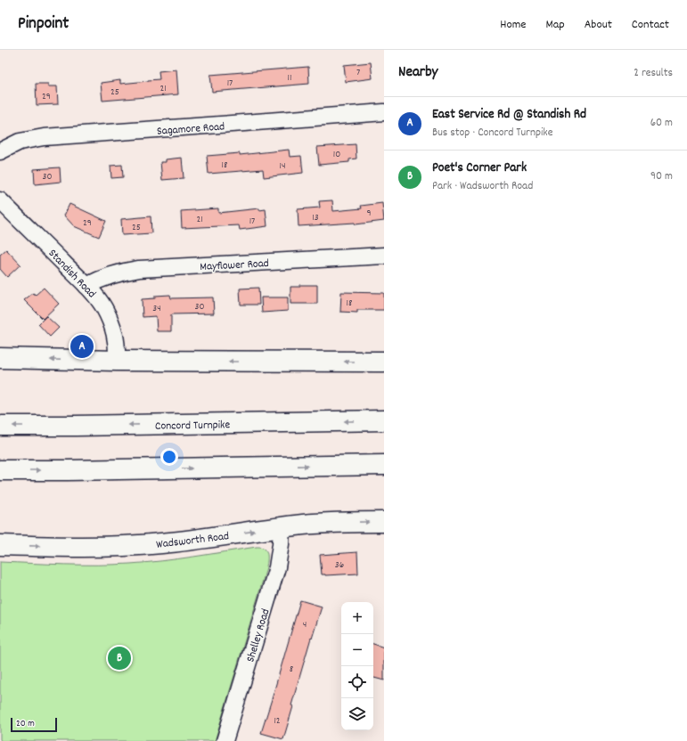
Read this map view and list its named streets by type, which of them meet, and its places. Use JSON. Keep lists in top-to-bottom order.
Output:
{
  "streets": {
    "main road": ["Concord Turnpike", "Wadsworth Road"],
    "street": [
      "Sagamore Road",
      "Mayflower Road",
      "Standish Road",
      "Shelley Road"
    ]
  },
  "crossings": [
    ["Mayflower Road", "Standish Road"],
    ["Wadsworth Road", "Shelley Road"]
  ],
  "house_numbers": [
    "7",
    "11",
    "17",
    "21",
    "25",
    "29",
    "10",
    "18",
    "14",
    "30",
    "9",
    "13",
    "21",
    "17",
    "29",
    "25",
    "18",
    "30",
    "34",
    "36",
    "4",
    "8",
    "12"
  ],
  "scale_bar": "20 m",
  "page": {
    "header": "Pinpoint",
    "nav": [
      "Home",
      "Map",
      "About",
      "Contact"
    ],
    "heading": ["Nearby", "2 results"],
    "list": [
      {
        "mark": "A",
        "name": "East Service Rd @ Standish Rd",
        "note": "Bus stop · Concord Turnpike",
        "value": "60 m"
      },
      {
        "mark": "B",
        "name": "Poet's Corner Park",
        "note": "Park · Wadsworth Road",
        "value": "90 m"
      }
    ],
    "pins": ["A", "B"],
    "map_buttons": ["+", "−"],
    "scale": "20 m"
  }
}
